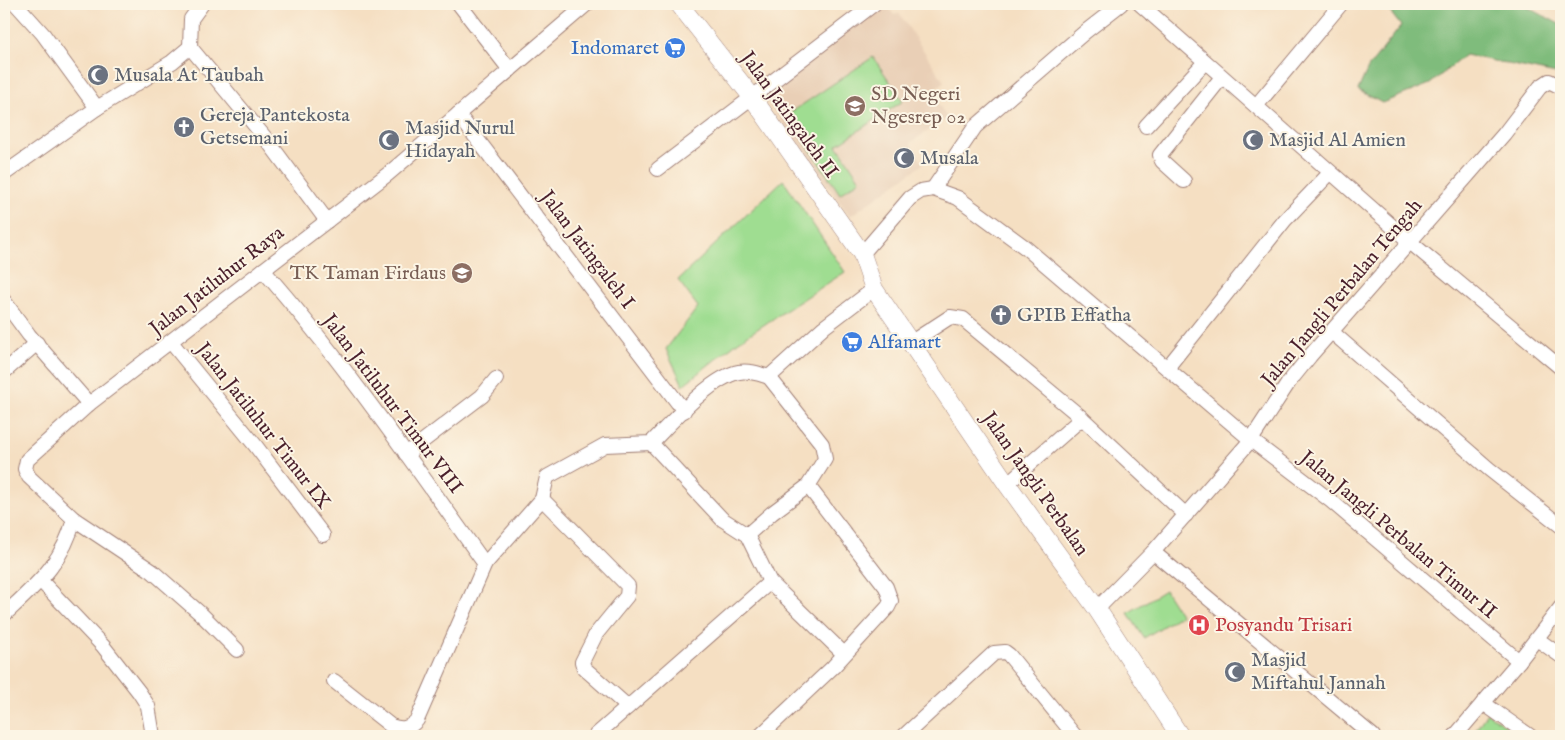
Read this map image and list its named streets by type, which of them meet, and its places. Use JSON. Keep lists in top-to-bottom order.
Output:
{
  "streets": {
    "street": [
      "Jalan Jatingaleh II",
      "Jalan Jatingaleh I",
      "Jalan Jatiluhur Raya",
      "Jalan Jangli Perbalan Tengah",
      "Jalan Jatiluhur Timur VIII",
      "Jalan Jatiluhur Timur IX",
      "Jalan Jangli Perbalan",
      "Jalan Jangli Perbalan Timur II"
    ]
  },
  "crossings": [
    ["Jalan Jatingaleh II", "Jalan Jangli Perbalan"],
    ["Jalan Jatingaleh I", "Jalan Jatiluhur Raya"],
    ["Jalan Jatiluhur Raya", "Jalan Jatiluhur Timur VIII"],
    ["Jalan Jatiluhur Raya", "Jalan Jatiluhur Timur IX"],
    ["Jalan Jangli Perbalan Tengah", "Jalan Jangli Perbalan"],
    ["Jalan Jangli Perbalan Tengah", "Jalan Jangli Perbalan Timur II"]
  ],
  "places": {
    "supermarket": ["Indomaret", "Alfamart"],
    "mosque": [
      "Musala At Taubah",
      "Masjid Nurul Hidayah",
      "Masjid Al Amien",
      "Musala",
      "Masjid Miftahul Jannah"
    ],
    "school or university": ["SD Negeri Ngesrep 02", "TK Taman Firdaus"],
    "church": ["Gereja Pantekosta Getsemani", "GPIB Effatha"],
    "hospital": ["Posyandu Trisari"]
  }
}
